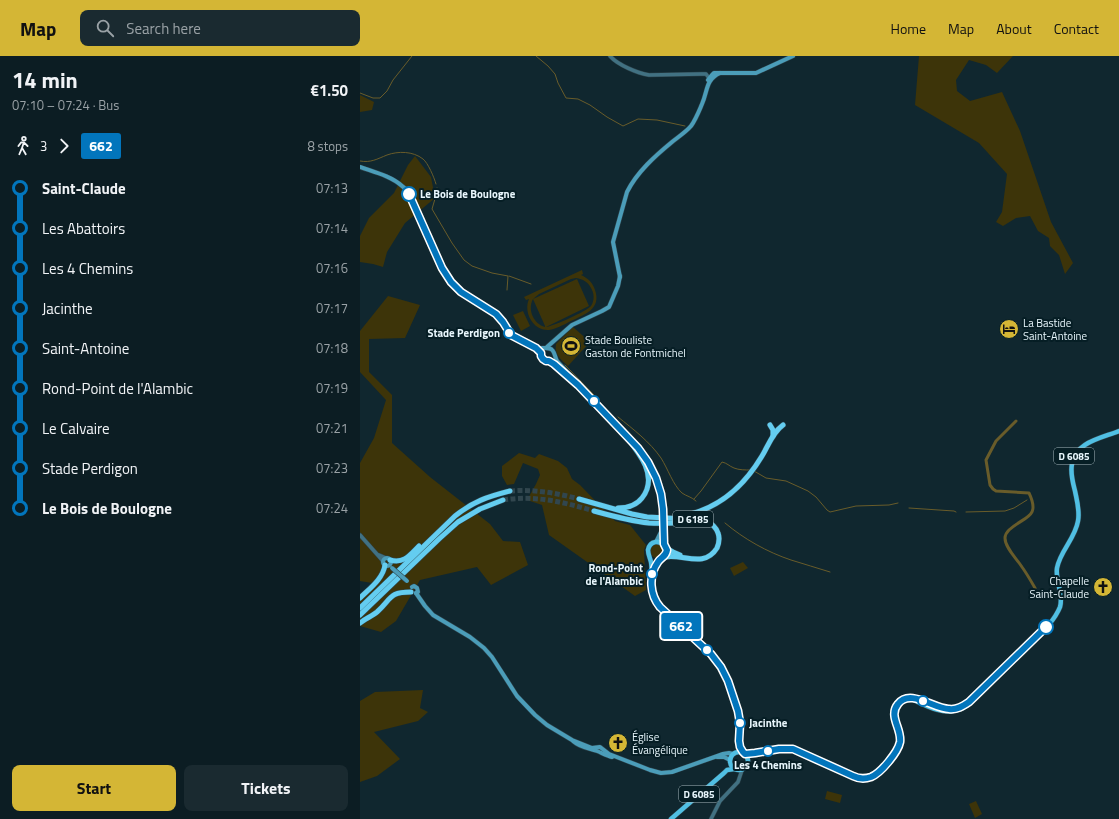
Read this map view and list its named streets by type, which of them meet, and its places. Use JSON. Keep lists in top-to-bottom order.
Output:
{
  "streets": {
    "highway": ["D 6185"],
    "main road": ["D 6085"]
  },
  "places": {
    "other": [
      "Le Bois de Boulogne",
      "Stade Perdigon",
      "Rond-Point de l'Alambic",
      "Jacinthe",
      "Les 4 Chemins"
    ],
    "hotel": ["La Bastide Saint-Antoine"],
    "sports": ["Stade Bouliste Gaston de Fontmichel"],
    "church": ["Chapelle Saint-Claude", "Église Évangélique"]
  },
  "lines": ["bus line 662"],
  "page": {
    "header": "Map",
    "search": "Search here",
    "nav": [
      "Home",
      "Map",
      "About",
      "Contact"
    ],
    "heading": ["14 min", "07:10 – 07:24 · Bus", "€1.50"],
    "on_map": "662",
    "legs": ["3", "662", "8 stops"],
    "list": [
      {
        "name": "Saint-Claude",
        "value": "07:13"
      },
      {
        "name": "Les Abattoirs",
        "value": "07:14"
      },
      {
        "name": "Les 4 Chemins",
        "value": "07:16"
      },
      {
        "name": "Jacinthe",
        "value": "07:17"
      },
      {
        "name": "Saint-Antoine",
        "value": "07:18"
      },
      {
        "name": "Rond-Point de l'Alambic",
        "value": "07:19"
      },
      {
        "name": "Le Calvaire",
        "value": "07:21"
      },
      {
        "name": "Stade Perdigon",
        "value": "07:23"
      },
      {
        "name": "Le Bois de Boulogne",
        "value": "07:24"
      }
    ],
    "buttons": ["Start", "Tickets"]
  }
}
